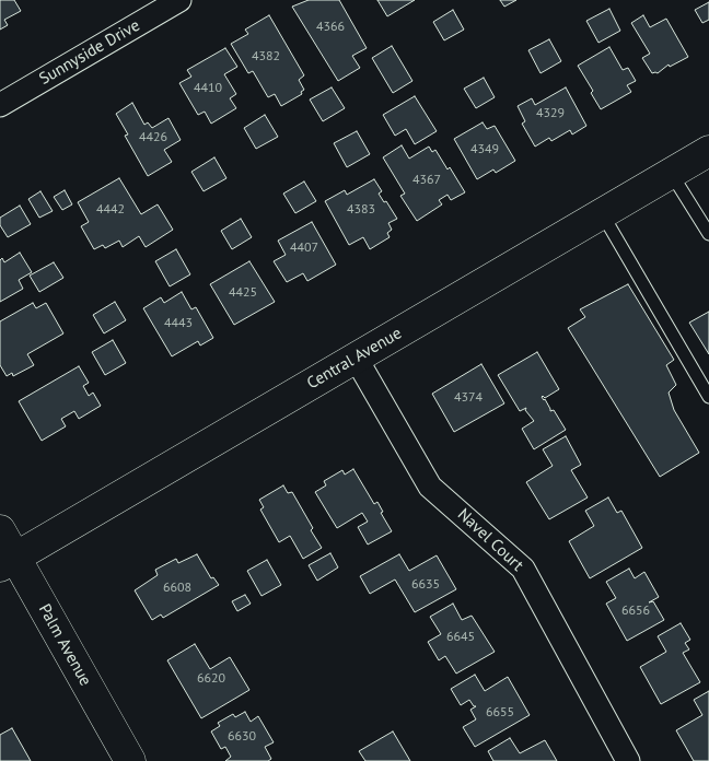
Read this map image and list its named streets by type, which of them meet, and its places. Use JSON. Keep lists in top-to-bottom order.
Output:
{
  "streets": {
    "main road": ["Central Avenue", "Palm Avenue"],
    "street": ["Sunnyside Drive", "Navel Court"]
  },
  "crossings": [
    ["Central Avenue", "Navel Court"],
    ["Central Avenue", "Palm Avenue"]
  ],
  "house_numbers": [
    "4366",
    "4382",
    "4410",
    "4329",
    "4426",
    "4349",
    "4367",
    "4442",
    "4383",
    "4407",
    "4425",
    "4443",
    "4374",
    "6635",
    "6608",
    "6656",
    "6645",
    "6620",
    "6655",
    "6630"
  ]
}
